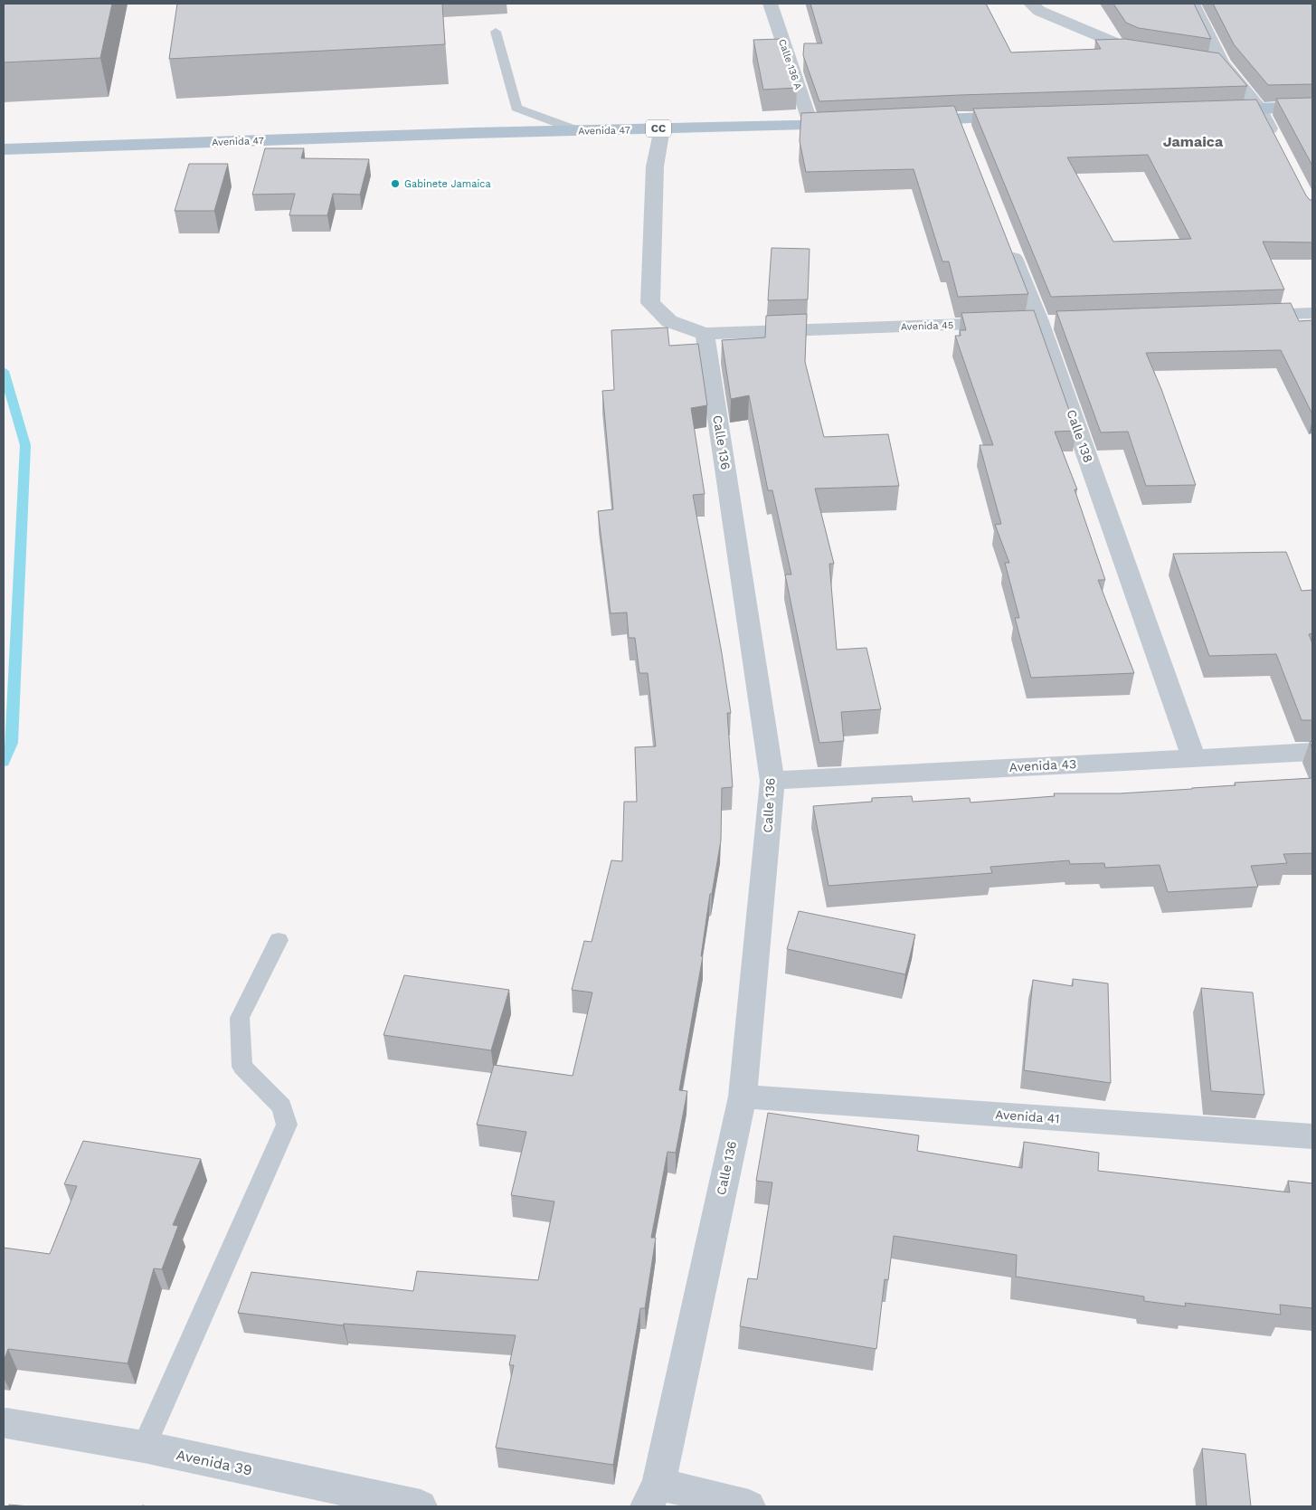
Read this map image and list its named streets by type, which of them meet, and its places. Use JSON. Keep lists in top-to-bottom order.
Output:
{
  "streets": {
    "main road": ["CC", "Avenida 47"],
    "street": [
      "Calle 136 A",
      "Avenida 45",
      "Calle 138",
      "Calle 136",
      "Avenida 43",
      "Avenida 41",
      "Avenida 39"
    ]
  },
  "crossings": [
    ["Calle 136 A", "Avenida 47"],
    ["Avenida 45", "Calle 138"],
    ["Avenida 45", "Calle 136"],
    ["Calle 138", "Avenida 43"],
    ["Calle 136", "Avenida 43"],
    ["Calle 136", "Avenida 41"]
  ],
  "districts": ["Jamaica"],
  "places": ["Gabinete Jamaica"]
}
